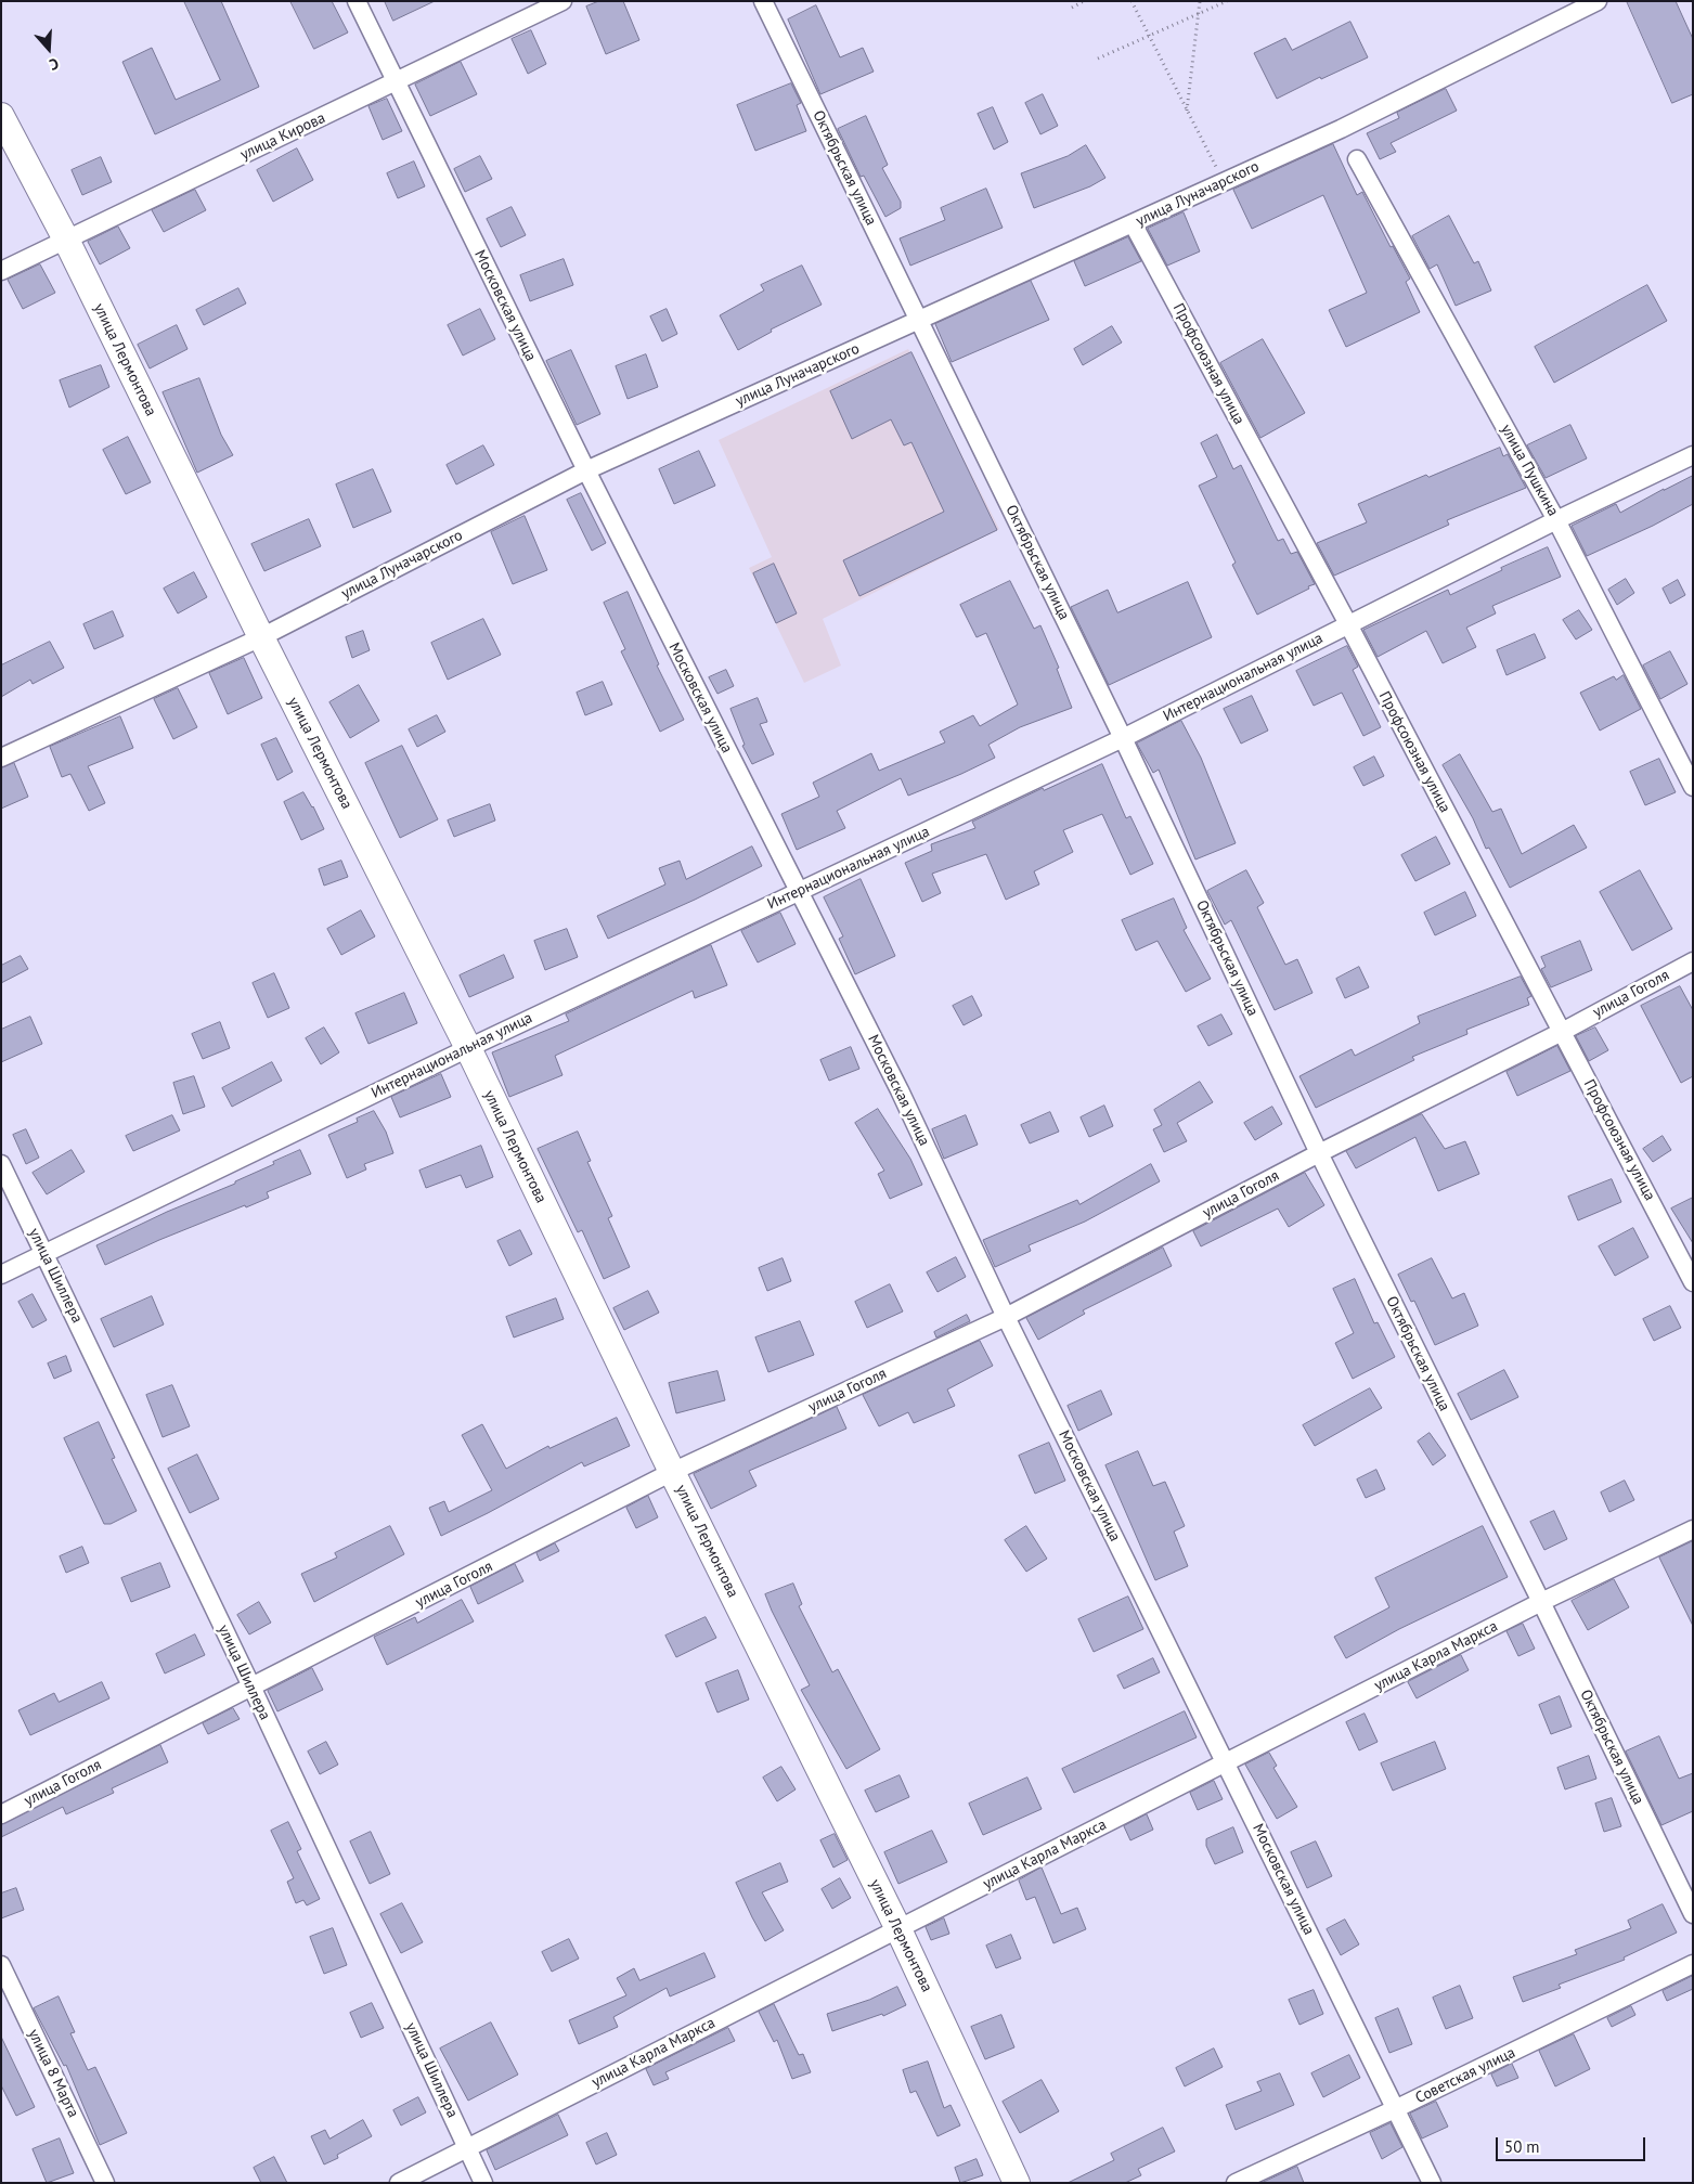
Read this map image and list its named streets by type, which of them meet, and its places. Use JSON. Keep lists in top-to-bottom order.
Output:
{
  "streets": {
    "street": [
      "улица Кирова",
      "Октябрьская улица",
      "улица Луначарского",
      "Московская улица",
      "улица Лермонтова",
      "Профсоюзная улица",
      "улица Пушкина",
      "Интернациональная улица",
      "улица Гоголя",
      "улица Шиллера",
      "улица Карла Маркса",
      "улица 8 Марта",
      "Советская улица"
    ]
  },
  "crossings": [
    ["улица Кирова", "Московская улица"],
    ["улица Кирова", "улица Лермонтова"],
    ["Октябрьская улица", "улица Луначарского"],
    ["Октябрьская улица", "Интернациональная улица"],
    ["Октябрьская улица", "улица Гоголя"],
    ["Октябрьская улица", "улица Карла Маркса"],
    ["улица Луначарского", "Московская улица"],
    ["улица Луначарского", "улица Лермонтова"],
    ["улица Луначарского", "Профсоюзная улица"],
    ["Московская улица", "Интернациональная улица"],
    ["Московская улица", "улица Гоголя"],
    ["Московская улица", "улица Карла Маркса"],
    ["Московская улица", "Советская улица"],
    ["улица Лермонтова", "Интернациональная улица"],
    ["улица Лермонтова", "улица Гоголя"],
    ["улица Лермонтова", "улица Карла Маркса"],
    ["Профсоюзная улица", "Интернациональная улица"],
    ["Профсоюзная улица", "улица Гоголя"],
    ["улица Пушкина", "Интернациональная улица"],
    ["Интернациональная улица", "улица Шиллера"],
    ["улица Гоголя", "улица Шиллера"],
    ["улица Шиллера", "улица Карла Маркса"]
  ],
  "scale_bar": "50 m",
  "north": "bottom"
}
